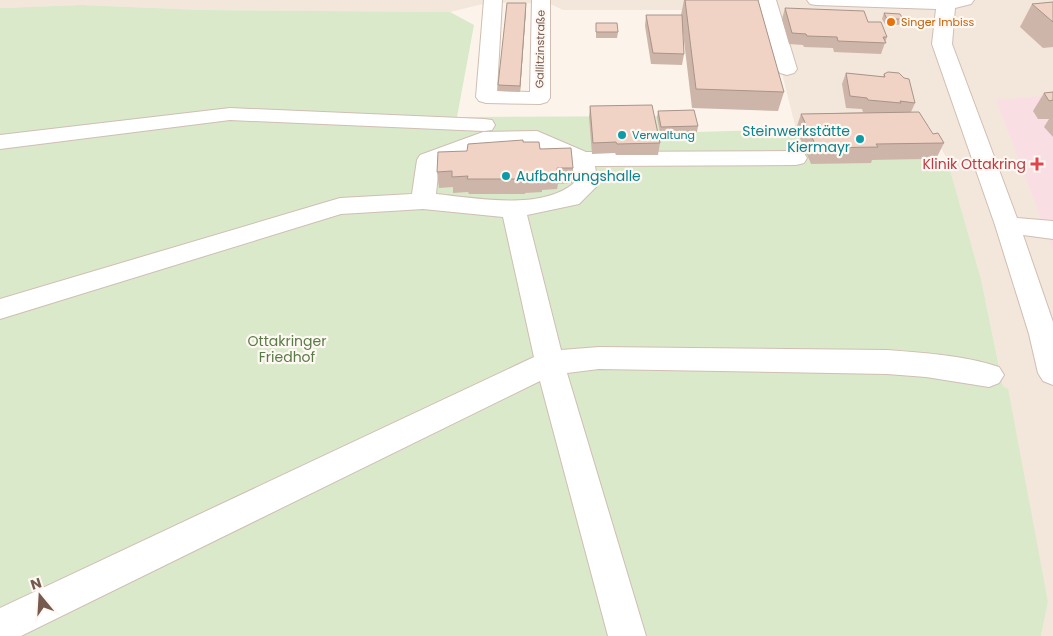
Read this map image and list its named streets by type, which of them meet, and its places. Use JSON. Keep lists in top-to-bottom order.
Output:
{
  "streets": {
    "street": ["Gallitzinstraße"]
  },
  "parks": ["Ottakringer Friedhof"],
  "places": {
    "other": [
      "Singer Imbiss",
      "Verwaltung",
      "Steinwerkstätte Kiermayr",
      "Aufbahrungshalle"
    ],
    "health": ["Klinik Ottakring"]
  },
  "north": "top"
}
